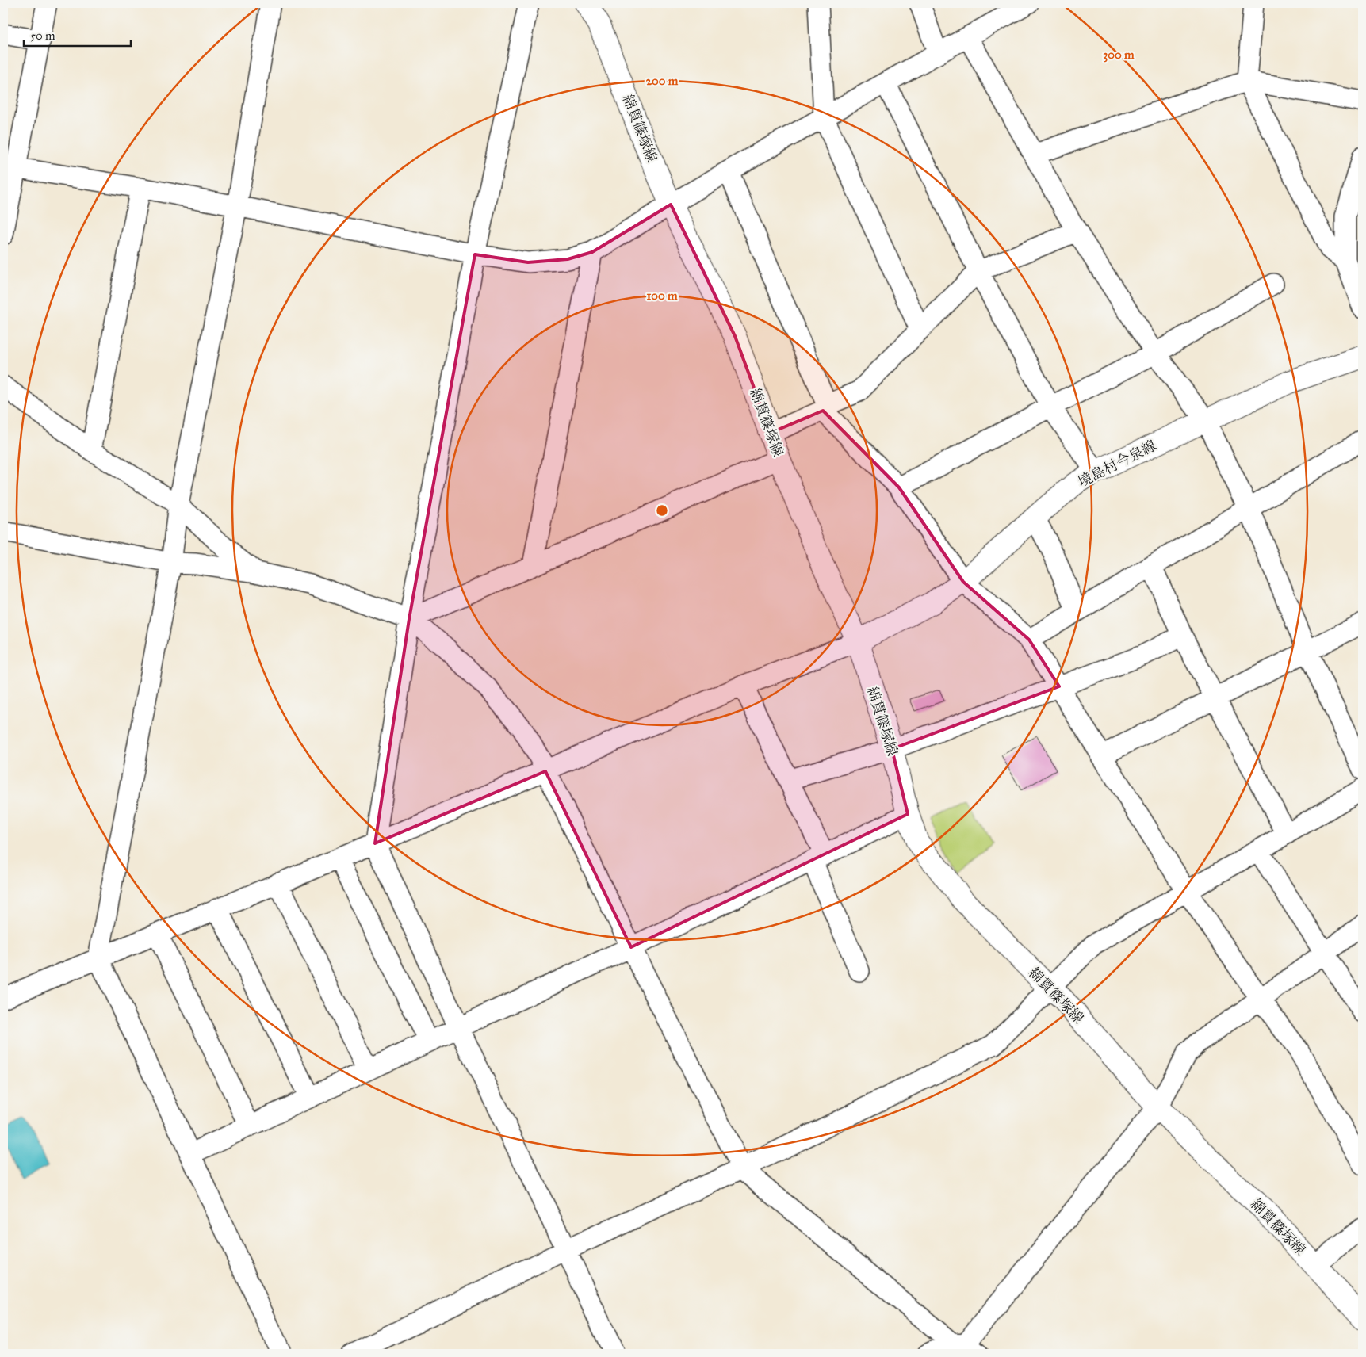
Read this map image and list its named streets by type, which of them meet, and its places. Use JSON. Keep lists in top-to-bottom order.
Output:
{
  "streets": {
    "main road": ["綿貫篠塚線", "境島村今泉線"]
  },
  "crossings": [
    ["綿貫篠塚線", "境島村今泉線"]
  ],
  "scale_bar": "50 m",
  "rings": ["300 m", "200 m", "100 m"]
}
